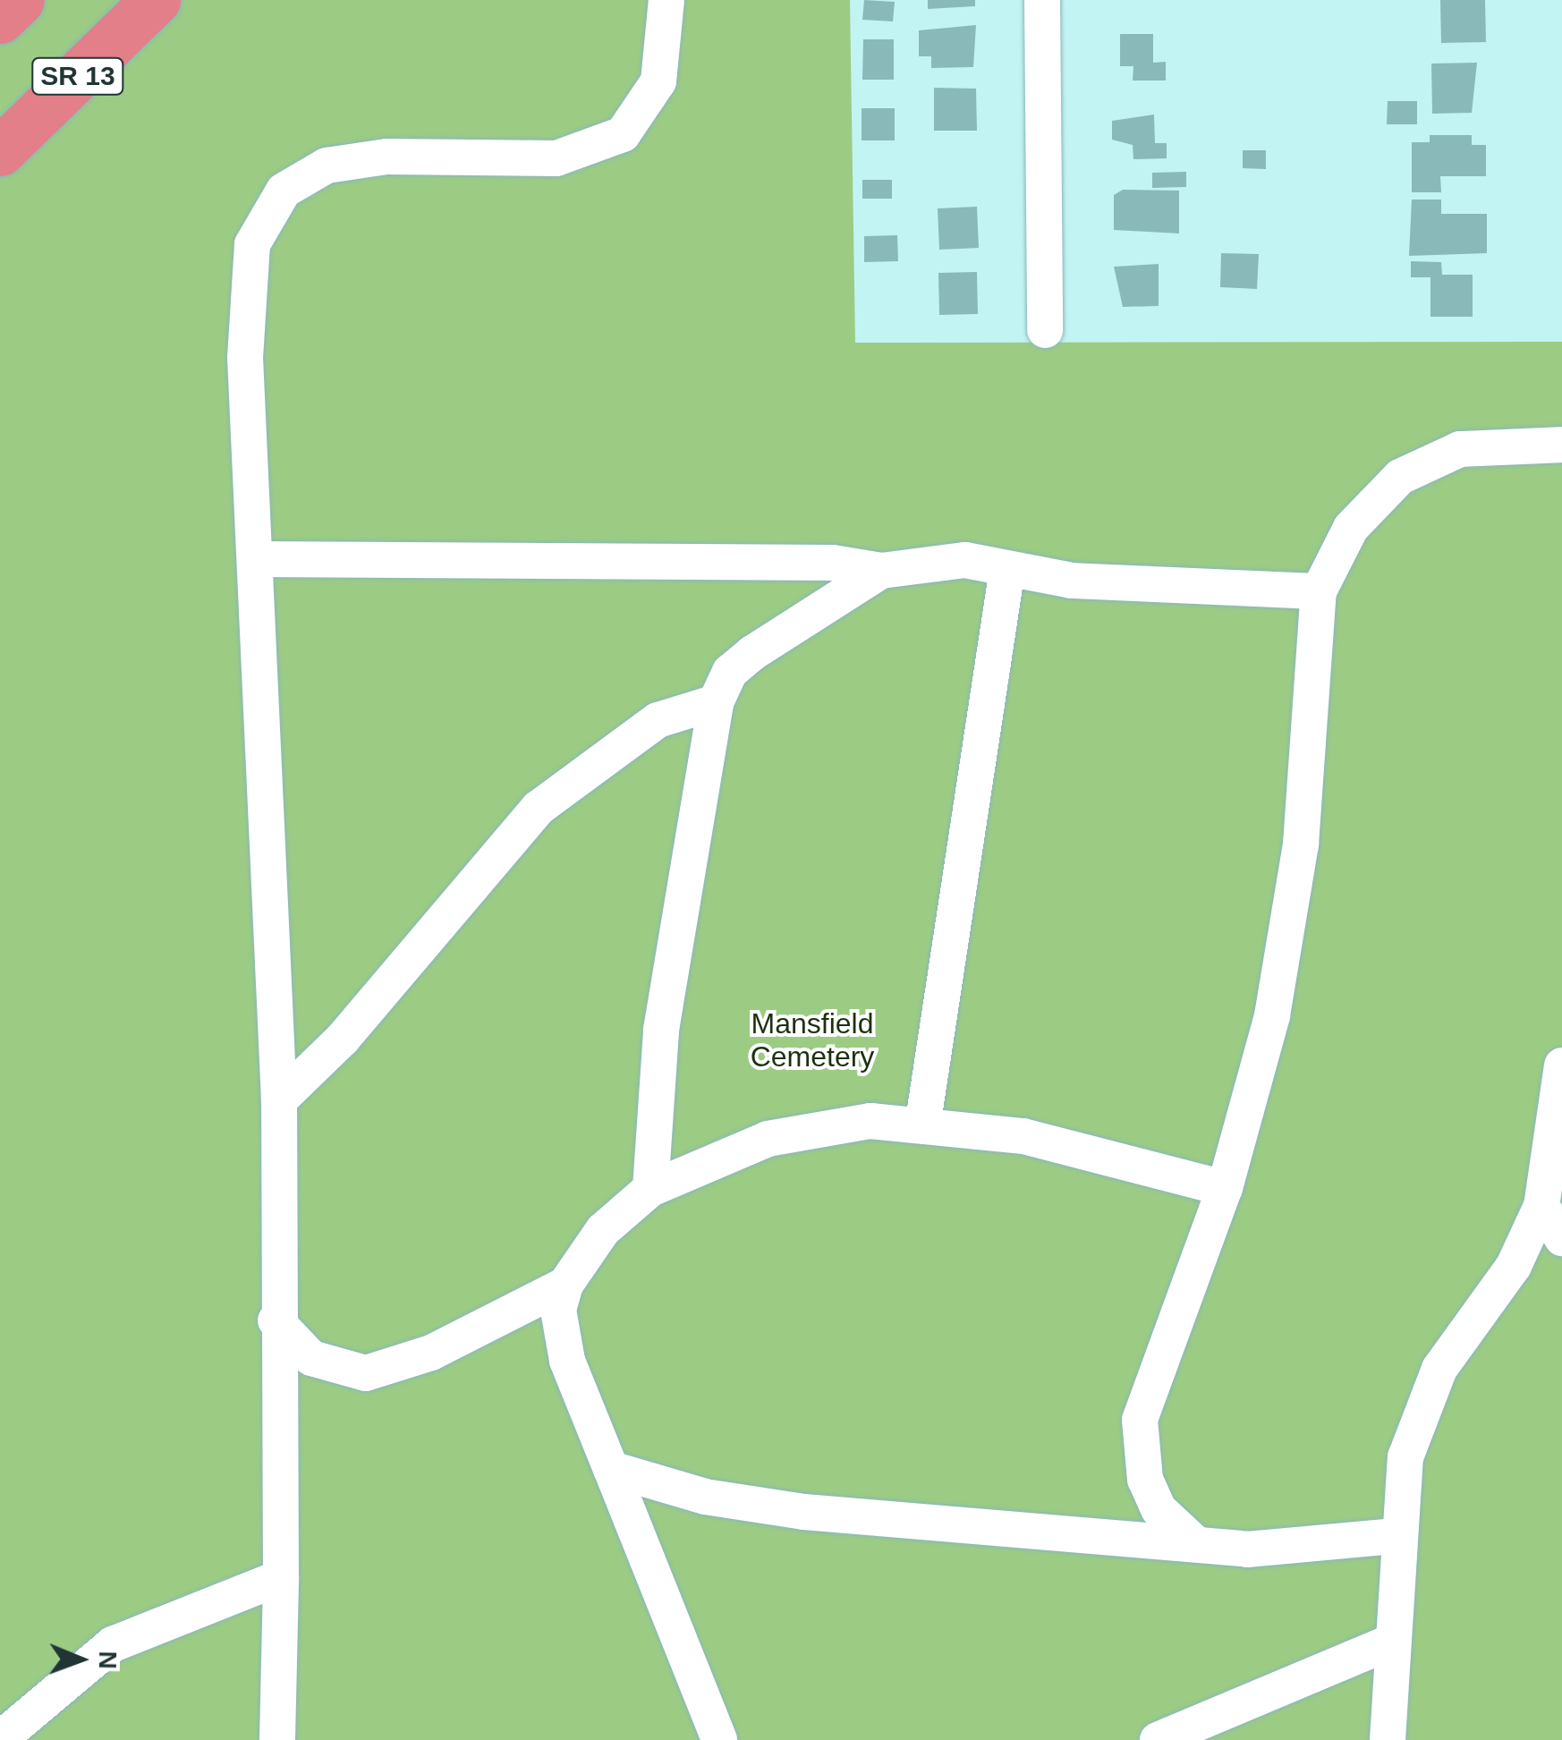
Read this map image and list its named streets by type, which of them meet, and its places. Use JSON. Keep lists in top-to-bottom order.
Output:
{
  "streets": {
    "highway": ["SR 13"]
  },
  "parks": ["Mansfield Cemetery"],
  "north": "right"
}
